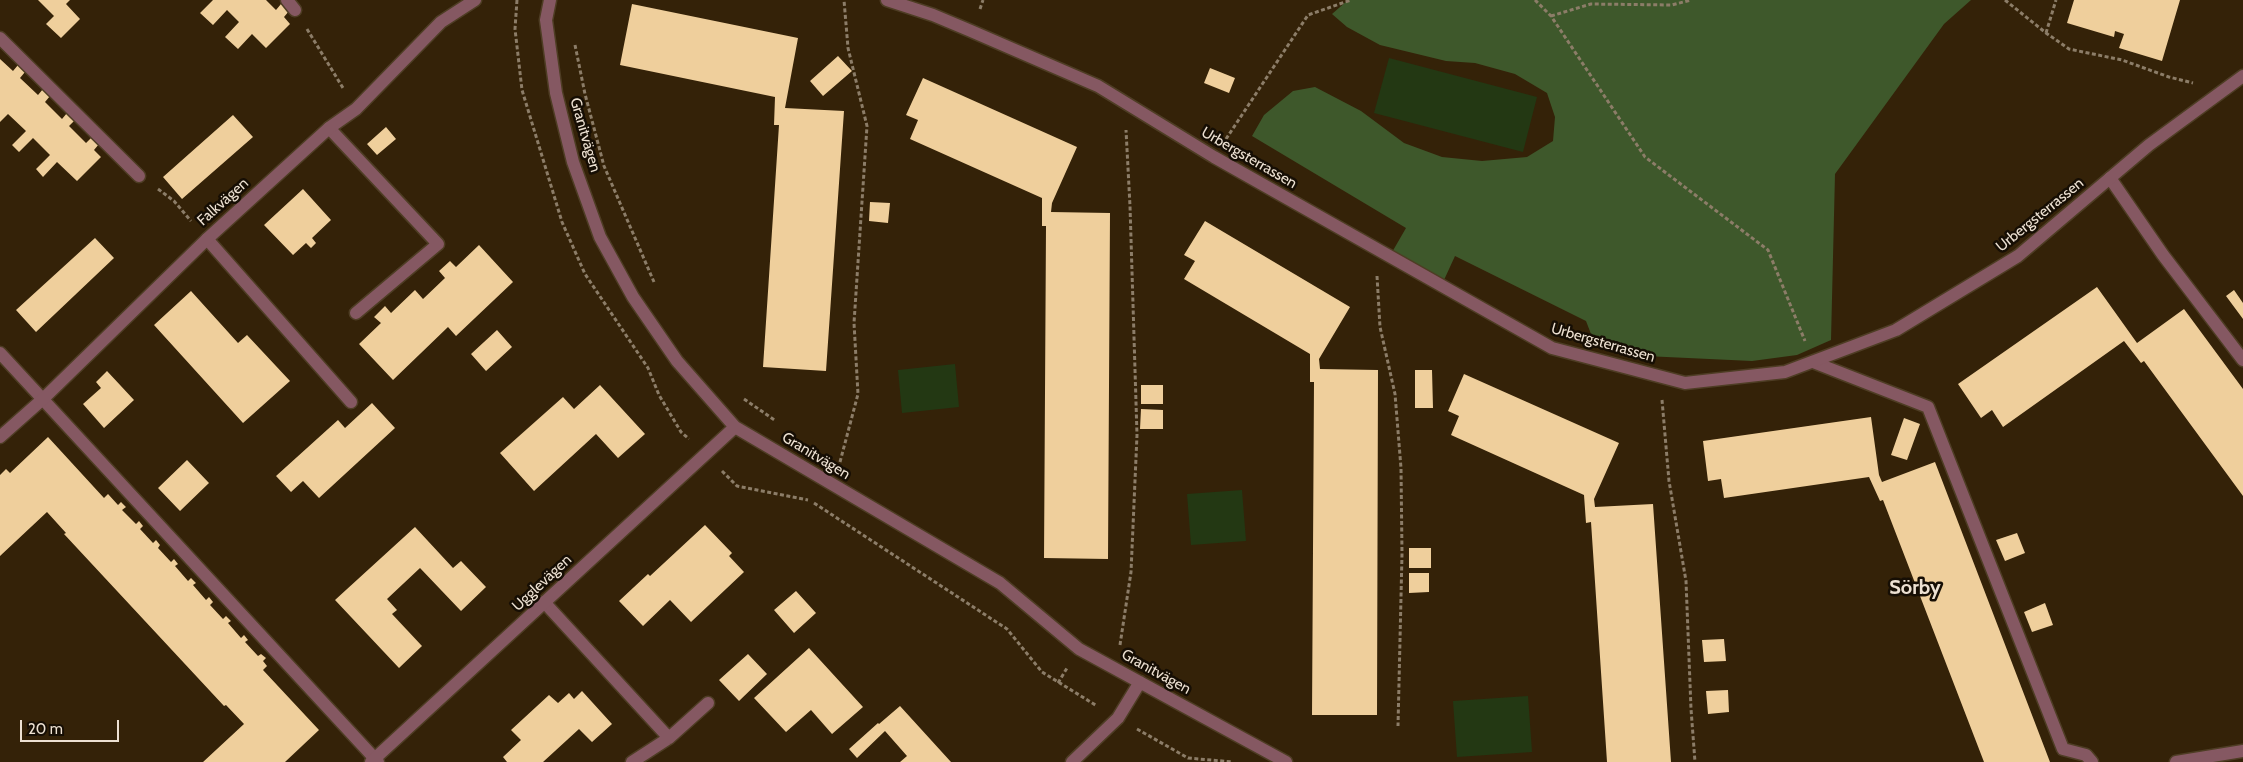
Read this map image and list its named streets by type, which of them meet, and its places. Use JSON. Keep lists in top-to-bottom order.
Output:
{
  "streets": {
    "street": [
      "Granitvägen",
      "Urbergsterrassen",
      "Falkvägen",
      "Ugglevägen"
    ]
  },
  "crossings": [
    ["Granitvägen", "Ugglevägen"]
  ],
  "districts": ["Sörby"],
  "scale_bar": "20 m"
}
